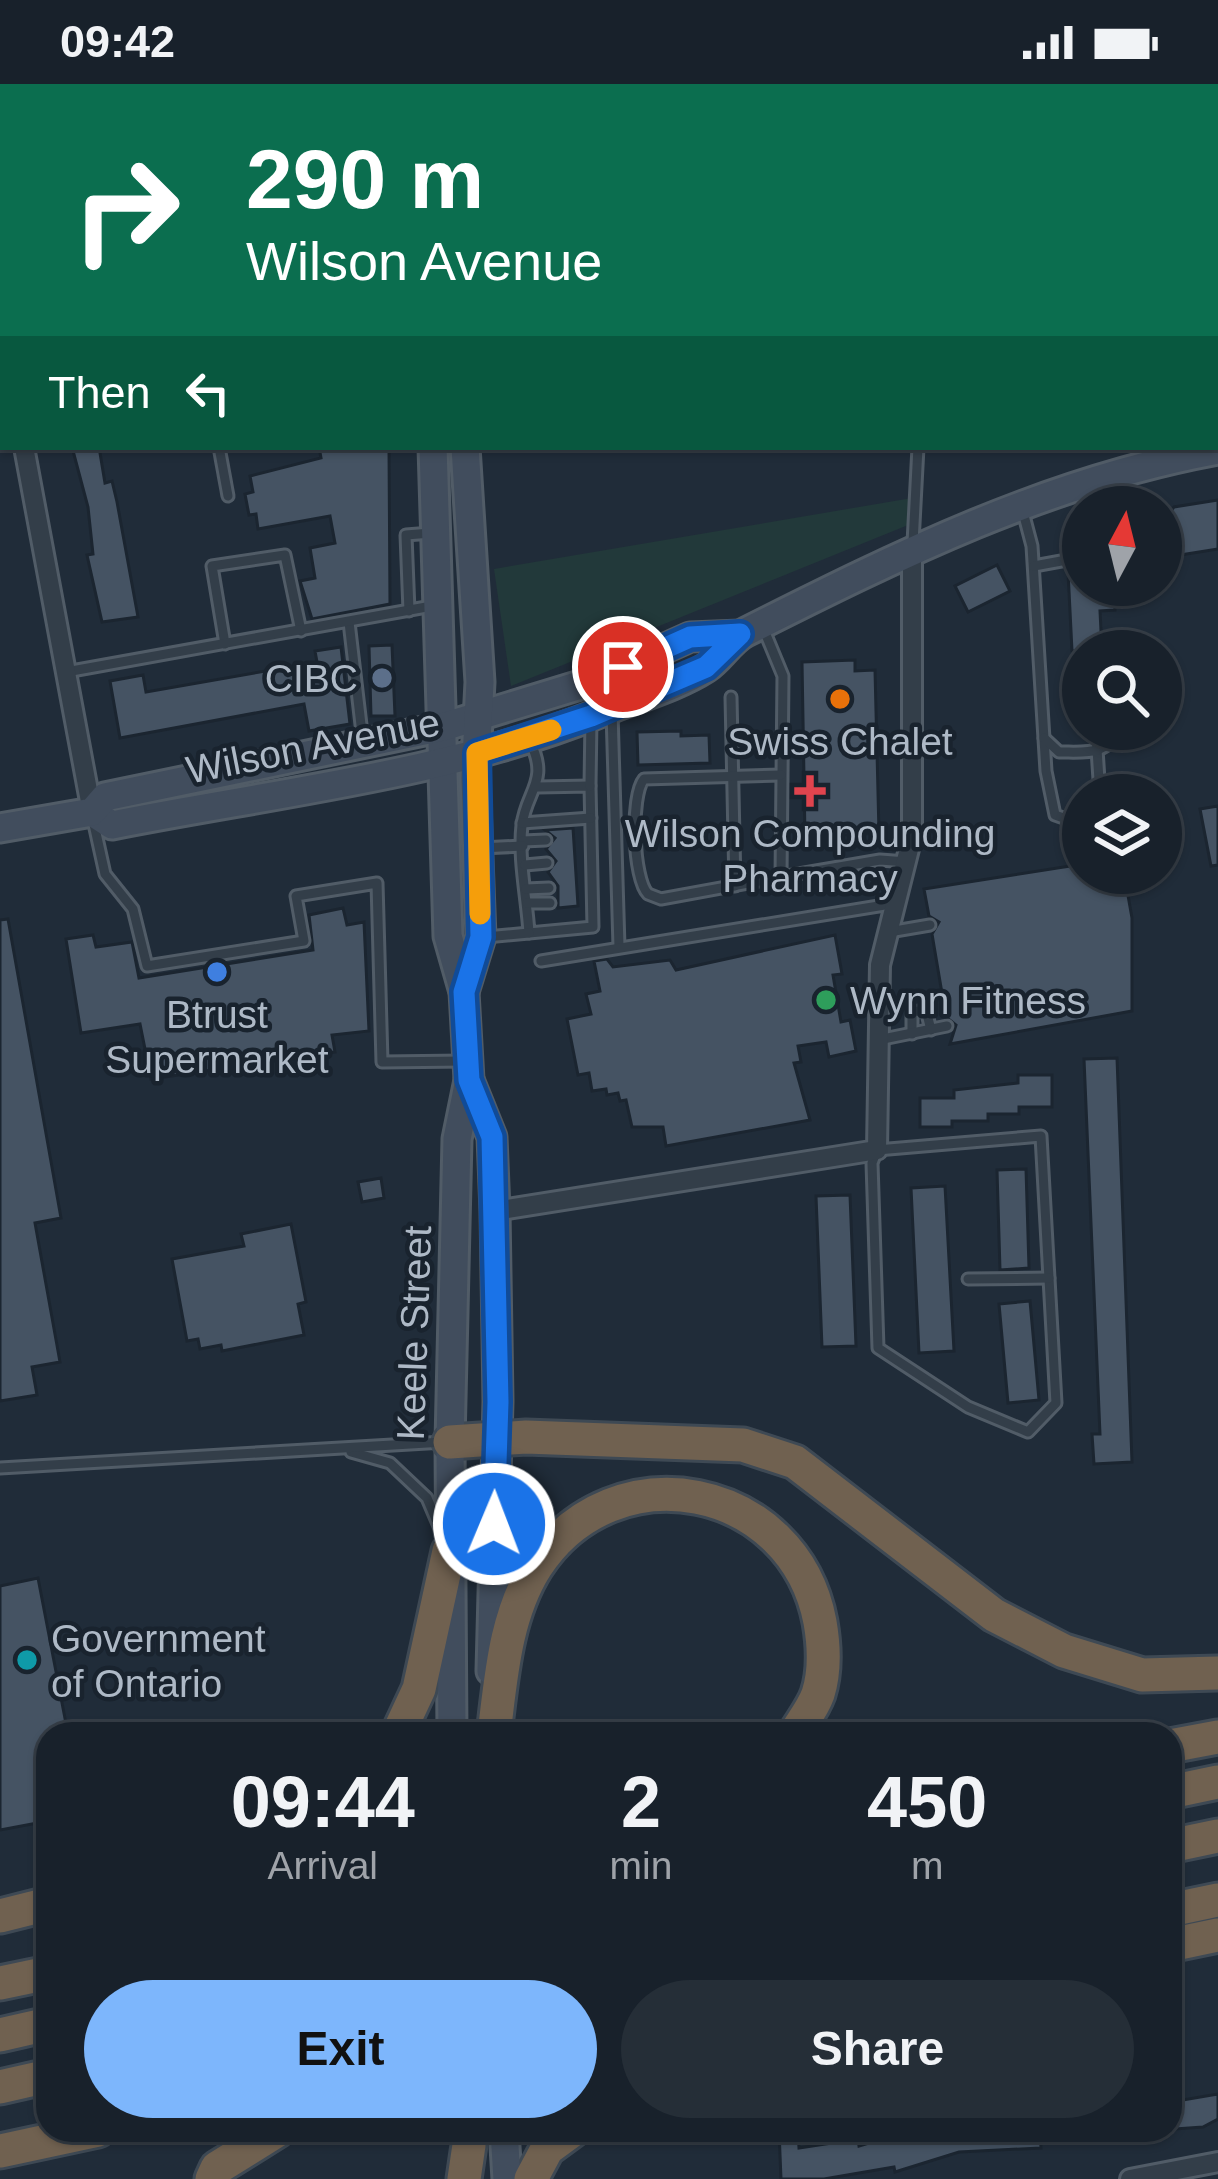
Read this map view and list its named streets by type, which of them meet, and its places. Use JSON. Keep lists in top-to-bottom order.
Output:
{
  "streets": {
    "main road": ["Wilson Avenue", "Keele Street"]
  },
  "crossings": [
    ["Wilson Avenue", "Keele Street"]
  ],
  "places": {
    "other": [
      "CIBC",
      "Swiss Chalet",
      "Btrust Supermarket",
      "Wynn Fitness",
      "Government of Ontario"
    ],
    "health": ["Wilson Compounding Pharmacy"]
  },
  "north": "top",
  "page": {
    "status": "09:42",
    "turn": ["290 m", "Wilson Avenue"],
    "then": "Then",
    "eta": [
      "09:44",
      "Arrival",
      "2",
      "min",
      "450",
      "m"
    ],
    "buttons": ["Exit", "Share"]
  }
}
